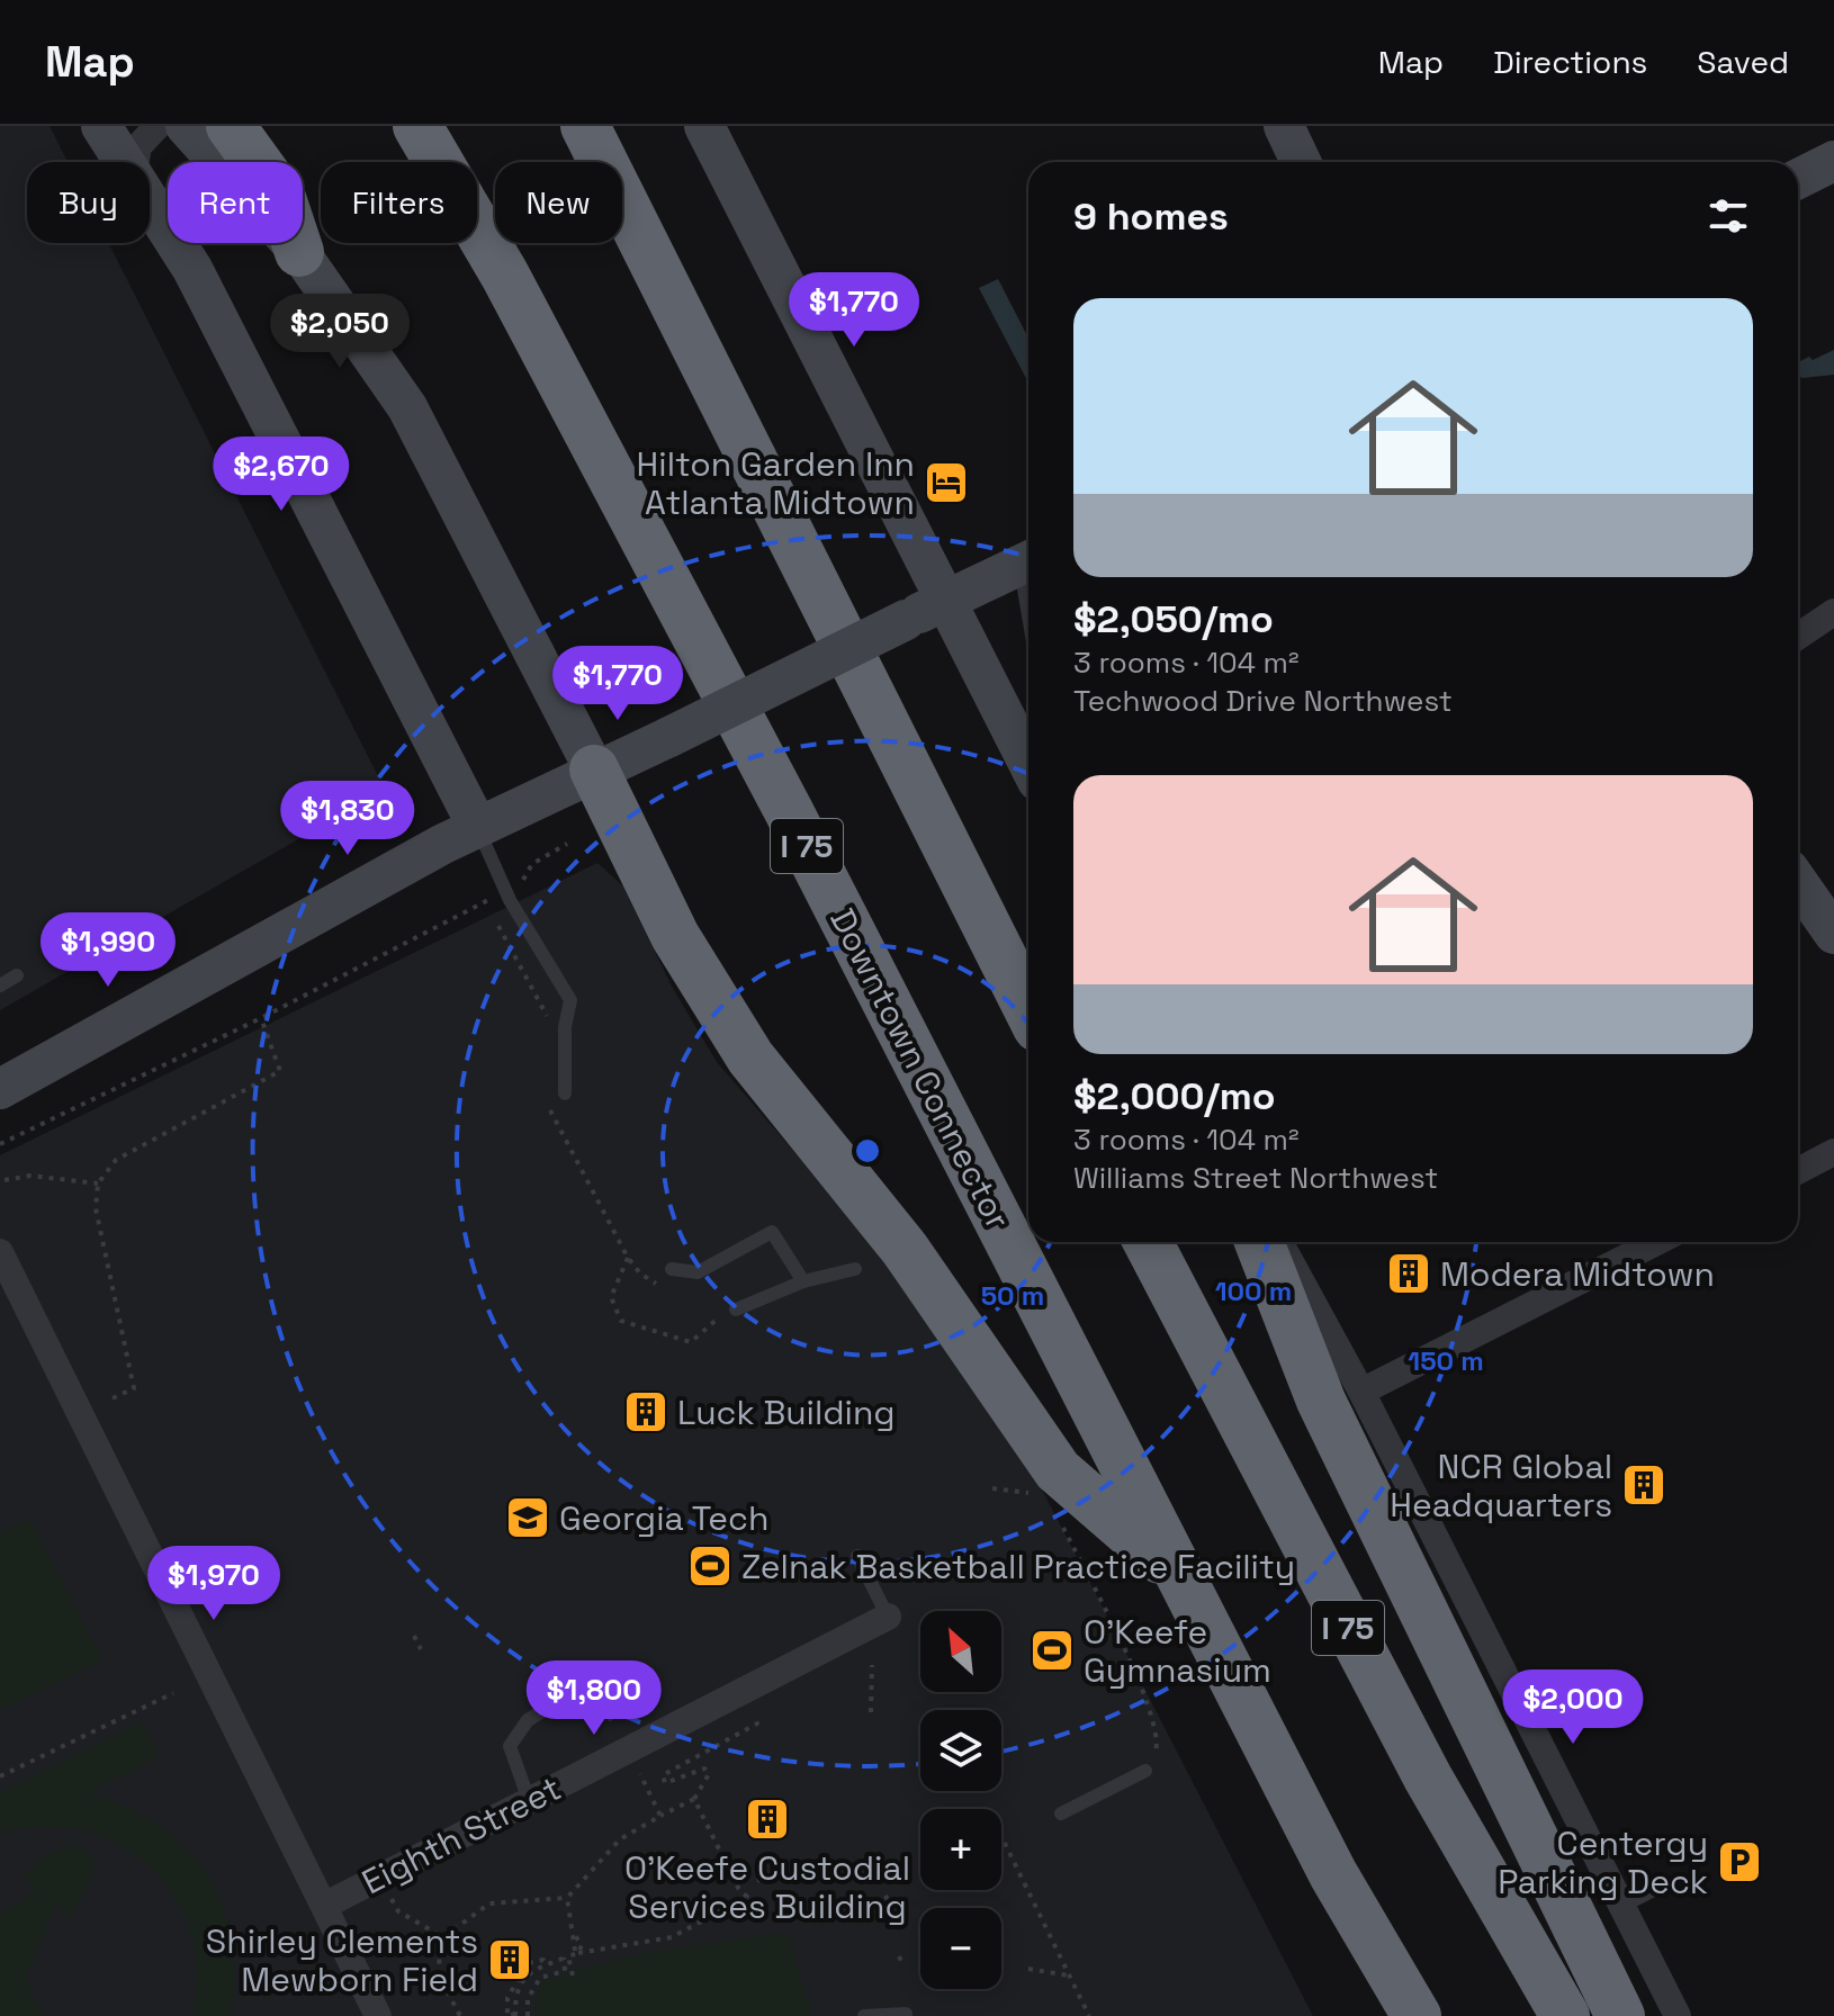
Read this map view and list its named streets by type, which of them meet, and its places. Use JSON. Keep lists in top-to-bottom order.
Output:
{
  "streets": {
    "highway": ["I 75", "Downtown Connector"],
    "street": ["Eighth Street"]
  },
  "places": {
    "hotel": ["Hilton Garden Inn Atlanta Midtown"],
    "building": [
      "Modera Midtown",
      "Luck Building",
      "NCR Global Headquarters",
      "O'Keefe Custodial Services Building",
      "Shirley Clements Mewborn Field"
    ],
    "school or university": ["Georgia Tech"],
    "sports": ["Zelnak Basketball Practice Facility", "O'Keefe Gymnasium"],
    "parking": ["Centergy Parking Deck"]
  },
  "north": "top left",
  "page": {
    "header": "Map",
    "nav": ["Map", "Directions", "Saved"],
    "chip": [
      "Buy",
      "Rent",
      "Filters",
      "New"
    ],
    "heading": "9 homes",
    "list": [
      {
        "name": "$2,050/mo",
        "note": "3 rooms · 104 m² · Techwood Drive Northwest"
      },
      {
        "name": "$2,000/mo",
        "note": "3 rooms · 104 m² · Williams Street Northwest"
      }
    ],
    "price": [
      "$1,770",
      "$2,050",
      "$2,670",
      "$1,770",
      "$1,830",
      "$1,990",
      "$1,970",
      "$1,800",
      "$2,000"
    ],
    "map_buttons": ["+", "−"]
  },
  "rings": ["100 m", "50 m", "150 m"]
}
